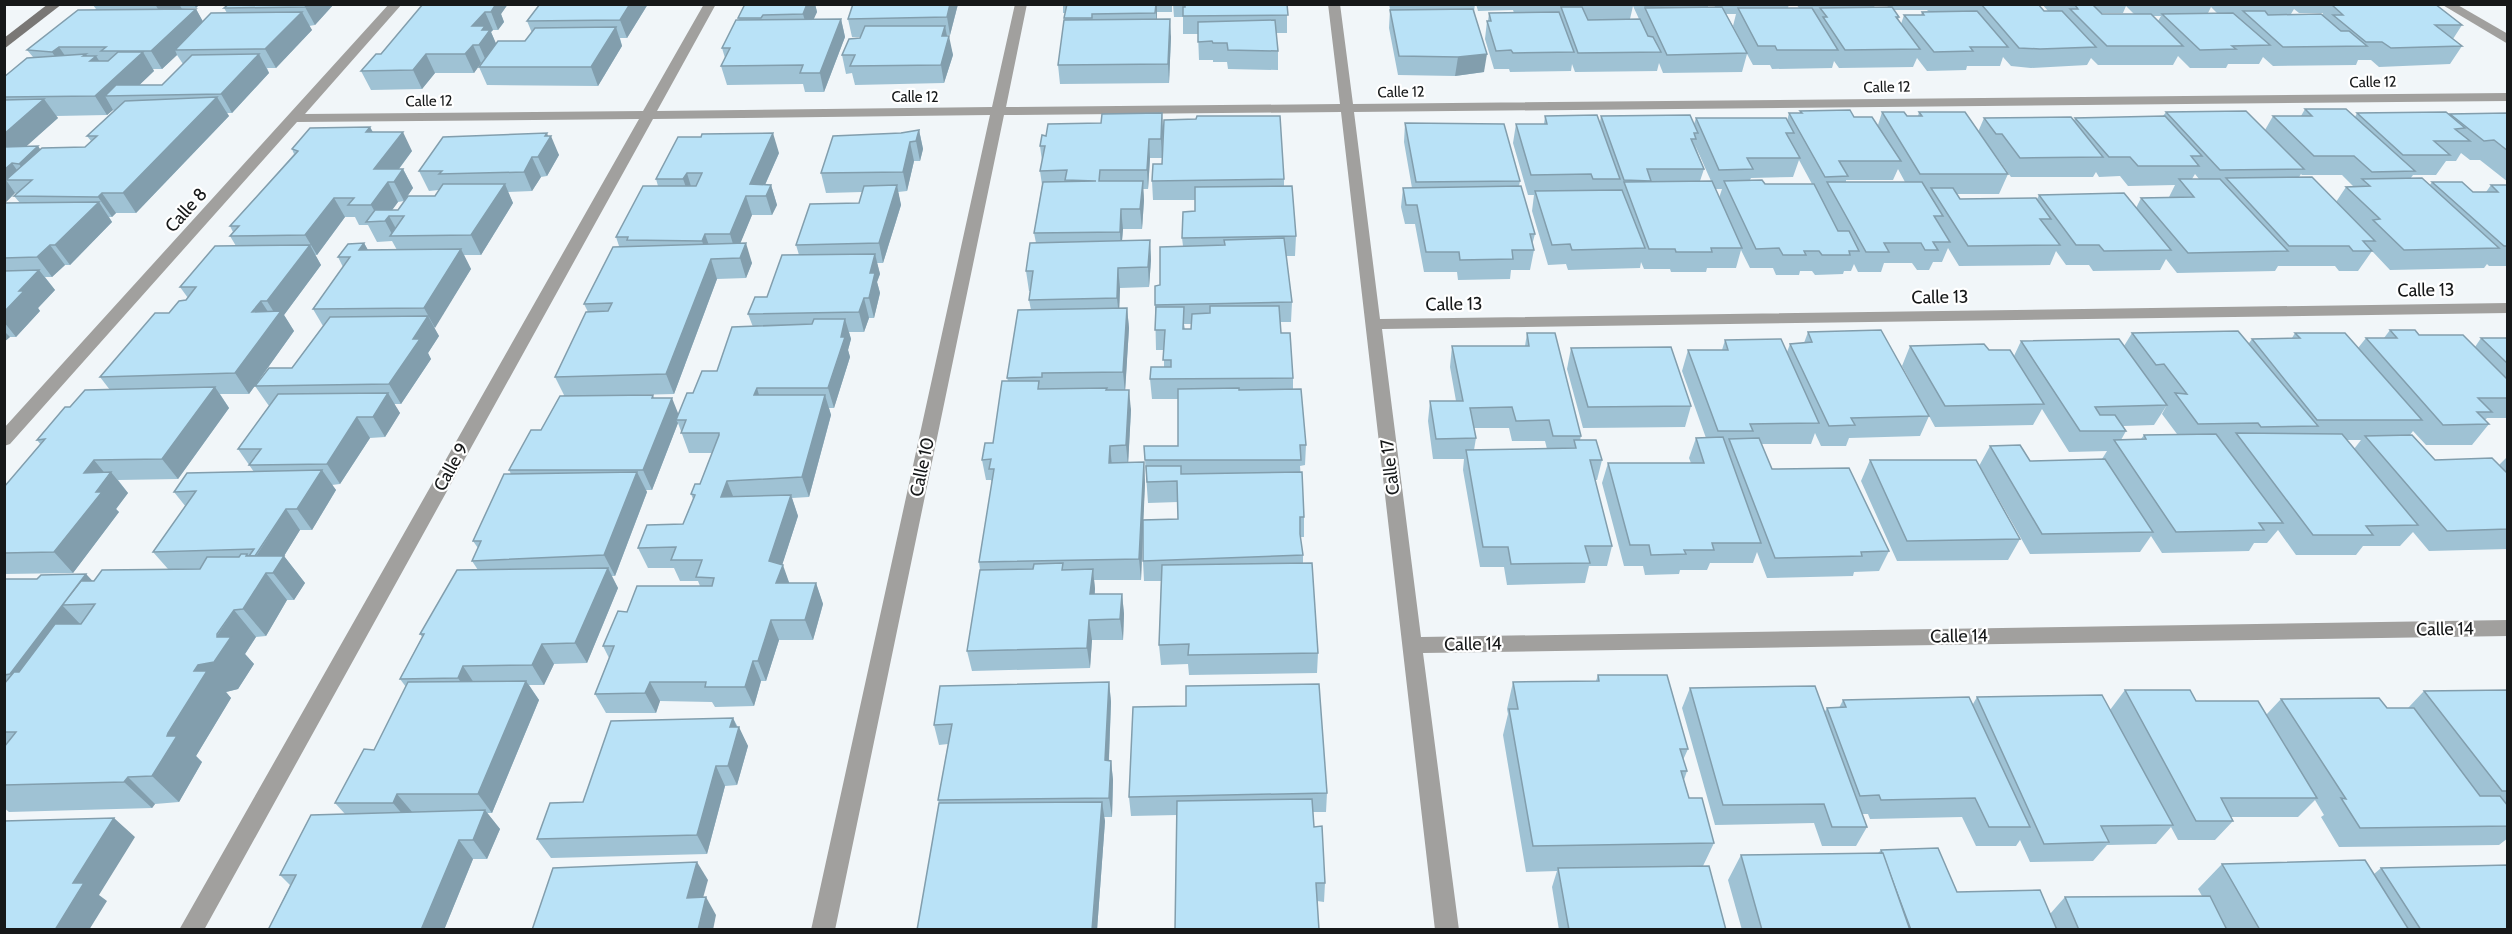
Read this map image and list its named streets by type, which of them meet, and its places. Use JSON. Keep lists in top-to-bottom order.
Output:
{
  "streets": {
    "street": [
      "Calle 12",
      "Calle 8",
      "Calle 13",
      "Calle 9",
      "Calle 10",
      "Calle 17",
      "Calle 14"
    ]
  },
  "crossings": [
    ["Calle 12", "Calle 8"],
    ["Calle 12", "Calle 9"],
    ["Calle 12", "Calle 10"],
    ["Calle 12", "Calle 17"],
    ["Calle 13", "Calle 17"],
    ["Calle 17", "Calle 14"]
  ]
}
